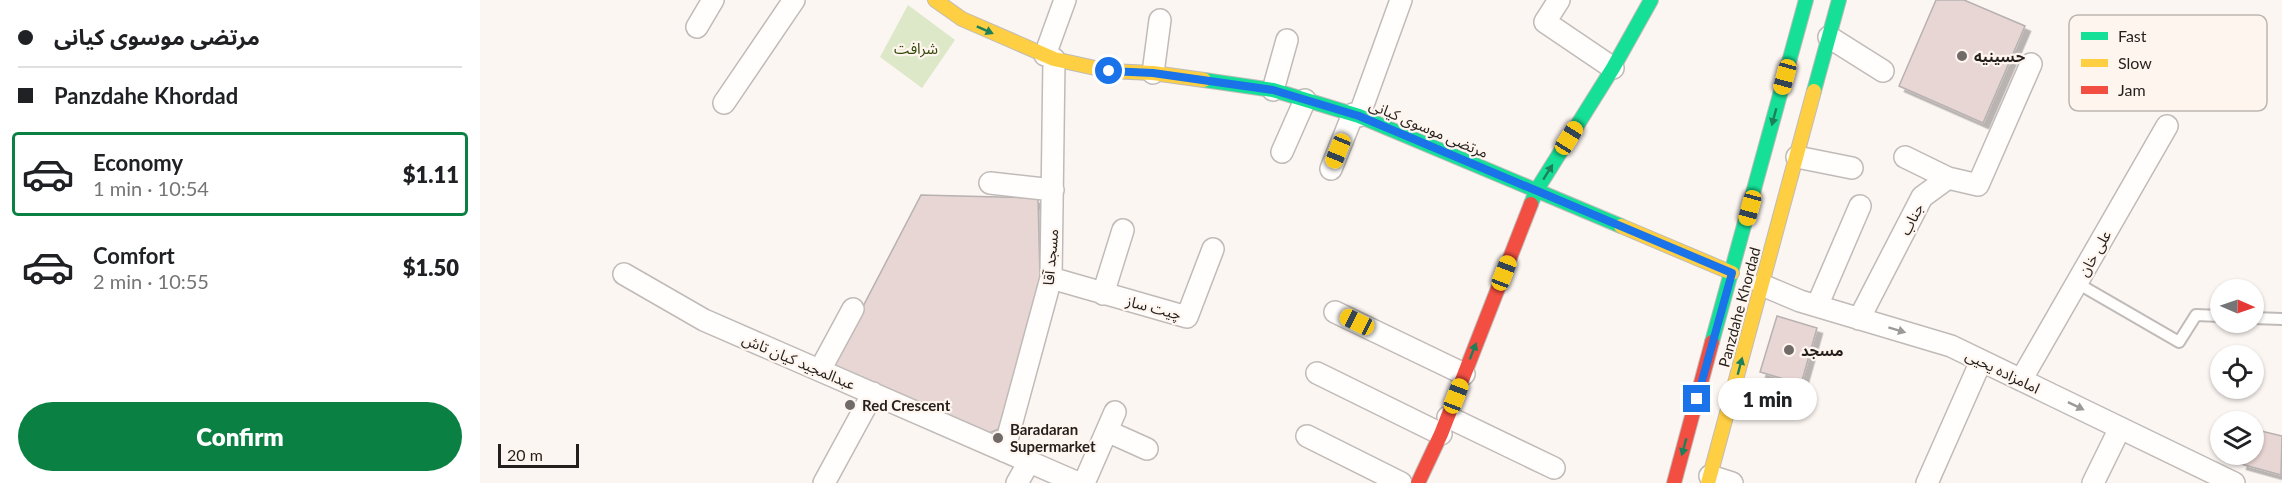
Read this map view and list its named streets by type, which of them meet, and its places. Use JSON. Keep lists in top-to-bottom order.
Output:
{
  "streets": {
    "street": [
      "مرتضی موسوی کیانی",
      "جناب",
      "علی خان",
      "مسجد آقا",
      "چیت ساز",
      "Panzdahe Khordad",
      "عبدالمجید کیان تاش",
      "امامزاده یحیی"
    ]
  },
  "crossings": [
    ["مرتضی موسوی کیانی", "مسجد آقا"],
    ["مرتضی موسوی کیانی", "Panzdahe Khordad"],
    ["جناب", "امامزاده یحیی"],
    ["علی خان", "امامزاده یحیی"],
    ["مسجد آقا", "چیت ساز"],
    ["مسجد آقا", "عبدالمجید کیان تاش"],
    ["Panzdahe Khordad", "امامزاده یحیی"]
  ],
  "one_way": ["امامزاده یحیی"],
  "parks": ["شرافت"],
  "places": [
    "حسینیه",
    "مسجد",
    "Red Crescent",
    "Baradaran Supermarket"
  ],
  "legend": ["Fast", "Slow", "Jam"],
  "scale_bar": "20 m",
  "north": "right",
  "page": {
    "banner": ["مرتضی موسوی کیانی", "Panzdahe Khordad"],
    "list": [
      {
        "name": "Economy",
        "note": "1 min · 10:54",
        "value": "$1.11"
      },
      {
        "name": "Comfort",
        "note": "2 min · 10:55",
        "value": "$1.50"
      }
    ],
    "bubble": "1 min",
    "buttons": "Confirm",
    "scale": "20 m"
  }
}
